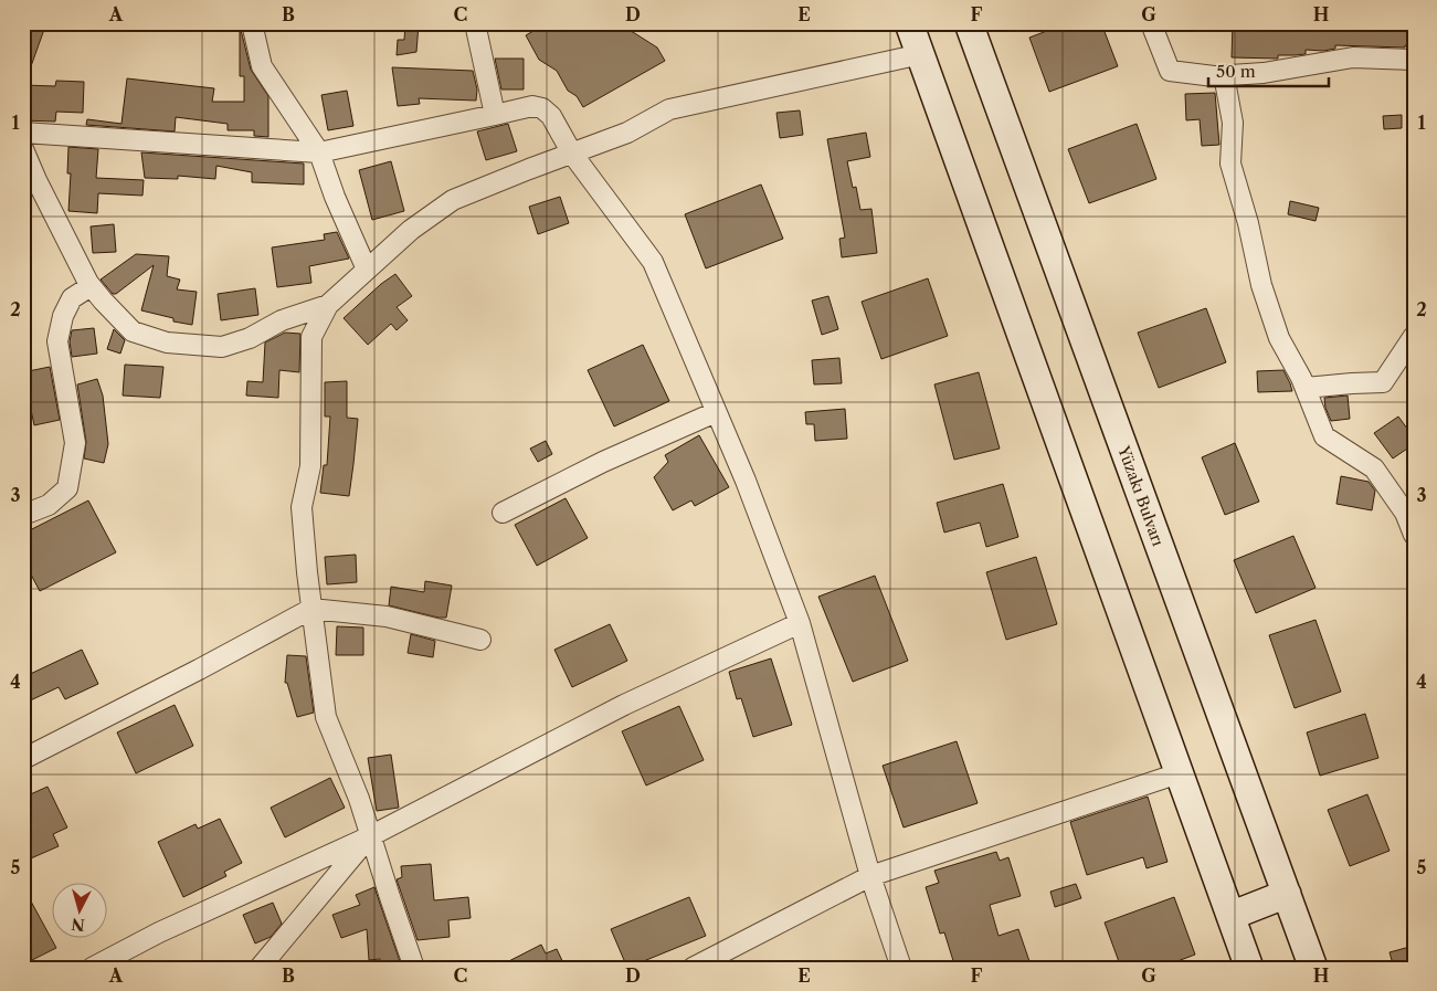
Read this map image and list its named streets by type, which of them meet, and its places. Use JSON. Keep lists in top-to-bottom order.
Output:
{
  "streets": {
    "main road": ["Yüzakı Bulvarı"]
  },
  "scale_bar": "50 m",
  "north": "bottom",
  "grid": {
    "columns": [
      "A",
      "B",
      "C",
      "D",
      "E",
      "F",
      "G",
      "H"
    ],
    "rows": [
      "1",
      "2",
      "3",
      "4",
      "5"
    ]
  }
}
